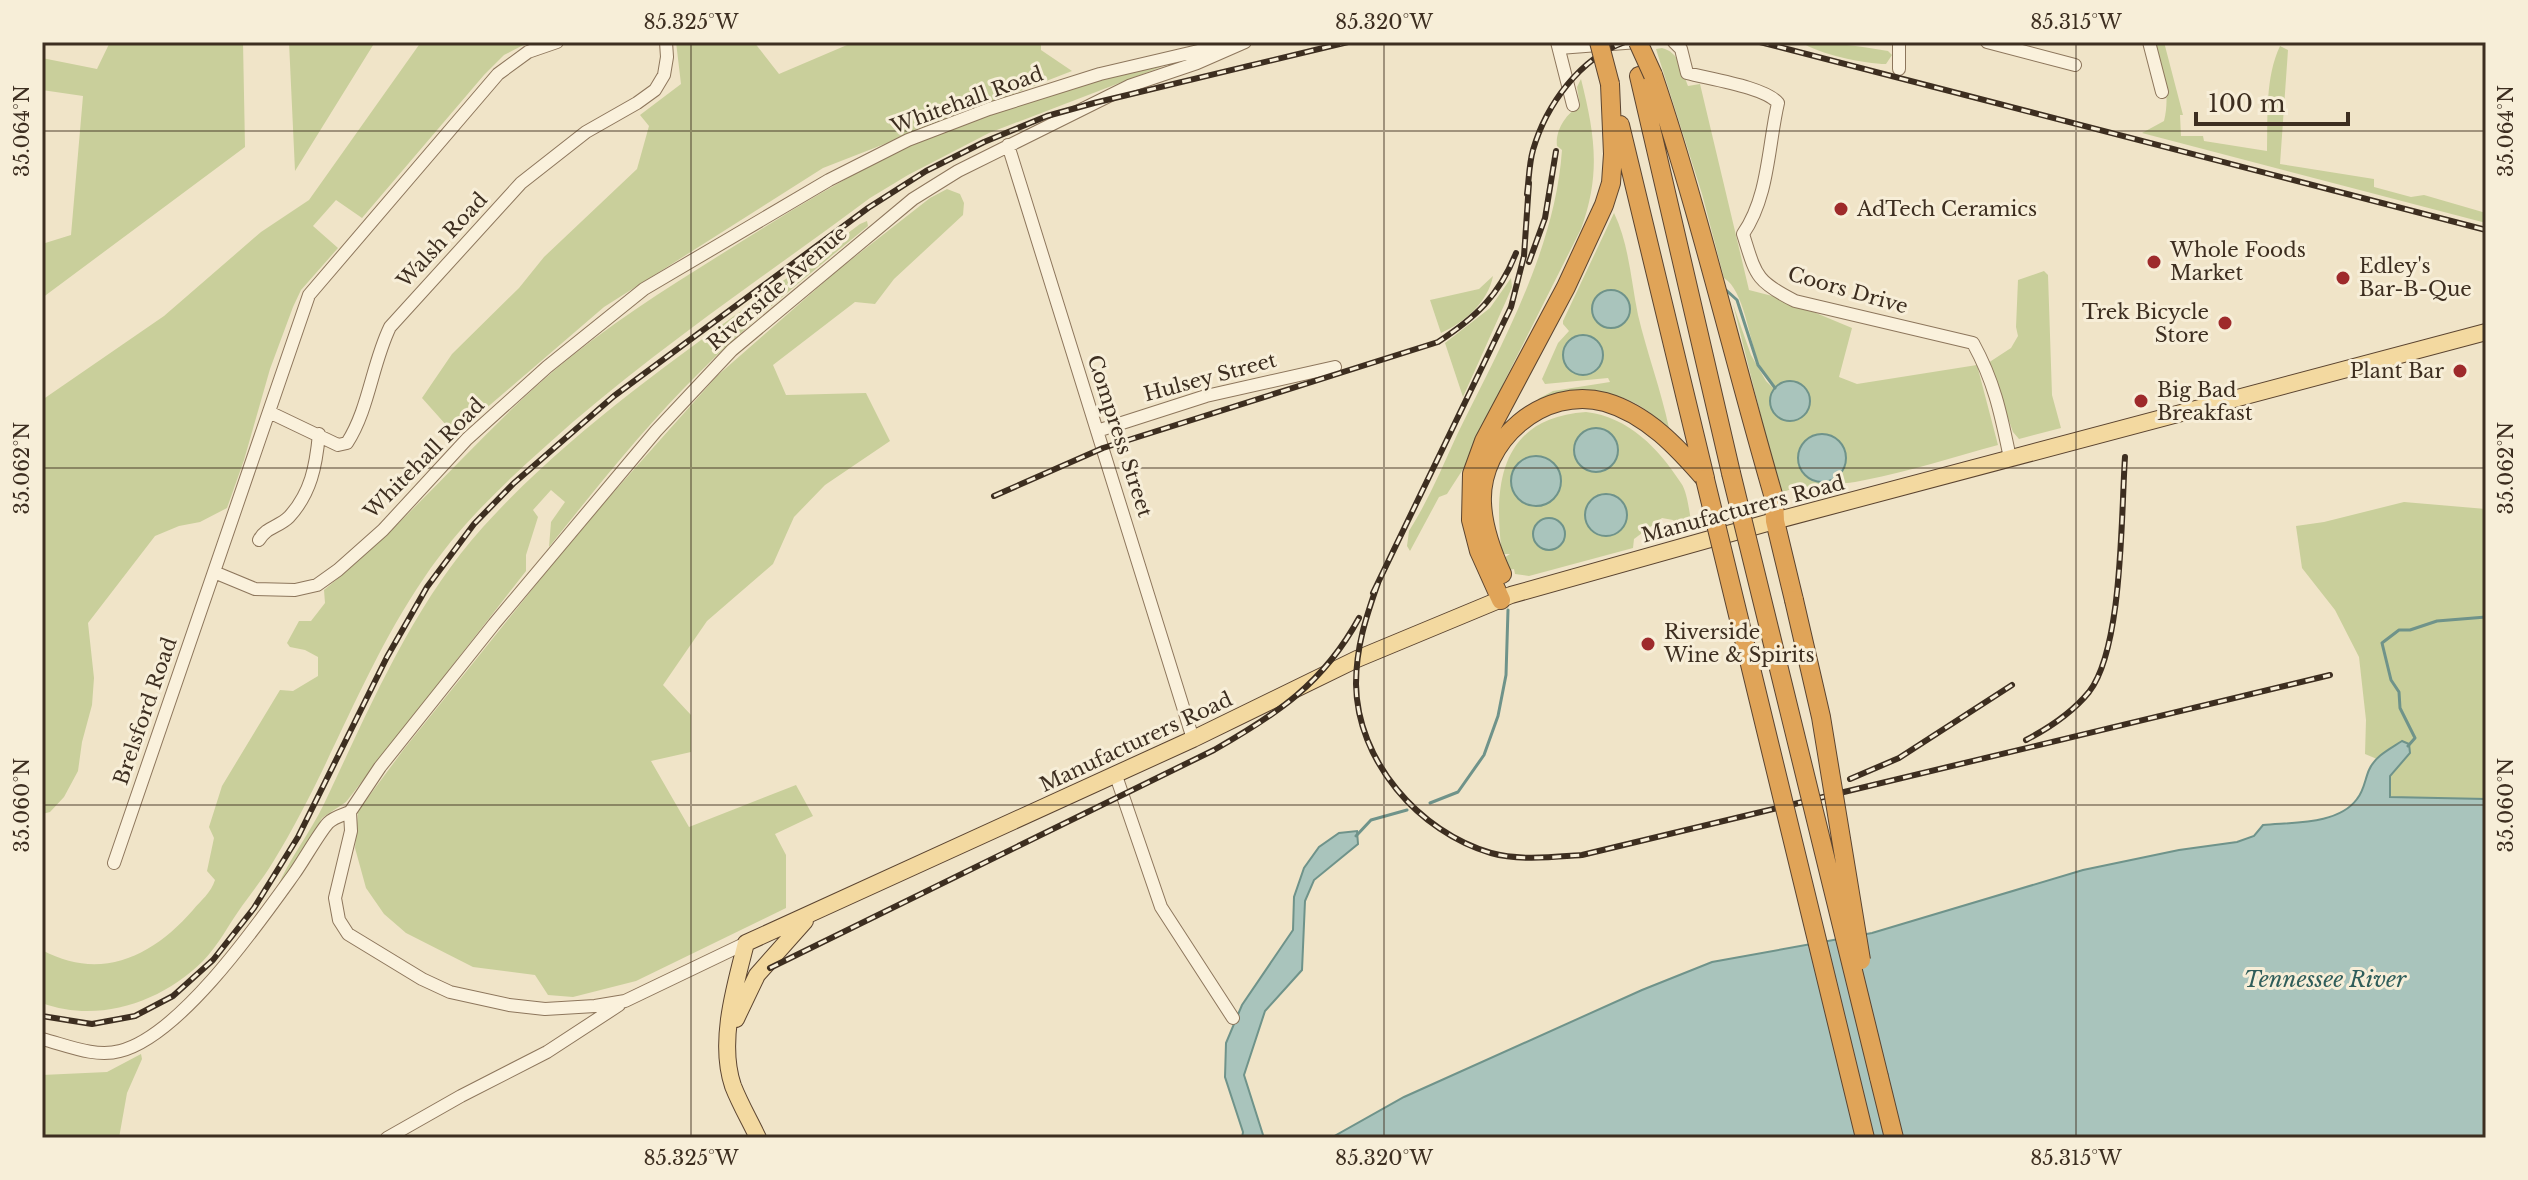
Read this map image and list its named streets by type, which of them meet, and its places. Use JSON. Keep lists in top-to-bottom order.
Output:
{
  "streets": {
    "main road": ["Manufacturers Road"],
    "street": [
      "Whitehall Road",
      "Walsh Road",
      "Riverside Avenue",
      "Coors Drive",
      "Hulsey Street",
      "Compress Street",
      "Brelsford Road"
    ]
  },
  "crossings": [
    ["Whitehall Road", "Riverside Avenue"],
    ["Whitehall Road", "Brelsford Road"],
    ["Riverside Avenue", "Compress Street"],
    ["Riverside Avenue", "Manufacturers Road"],
    ["Coors Drive", "Manufacturers Road"],
    ["Hulsey Street", "Compress Street"],
    ["Compress Street", "Manufacturers Road"]
  ],
  "water": ["Tennessee River"],
  "places": [
    "AdTech Ceramics",
    "Whole Foods Market",
    "Edley's Bar-B-Que",
    "Trek Bicycle Store",
    "Plant Bar",
    "Big Bad Breakfast",
    "Riverside Wine & Spirits"
  ],
  "scale_bar": "100 m",
  "coordinates": [
    "85.325°W",
    "85.320°W",
    "85.315°W",
    "35.064°N",
    "35.062°N",
    "35.060°N"
  ]
}
